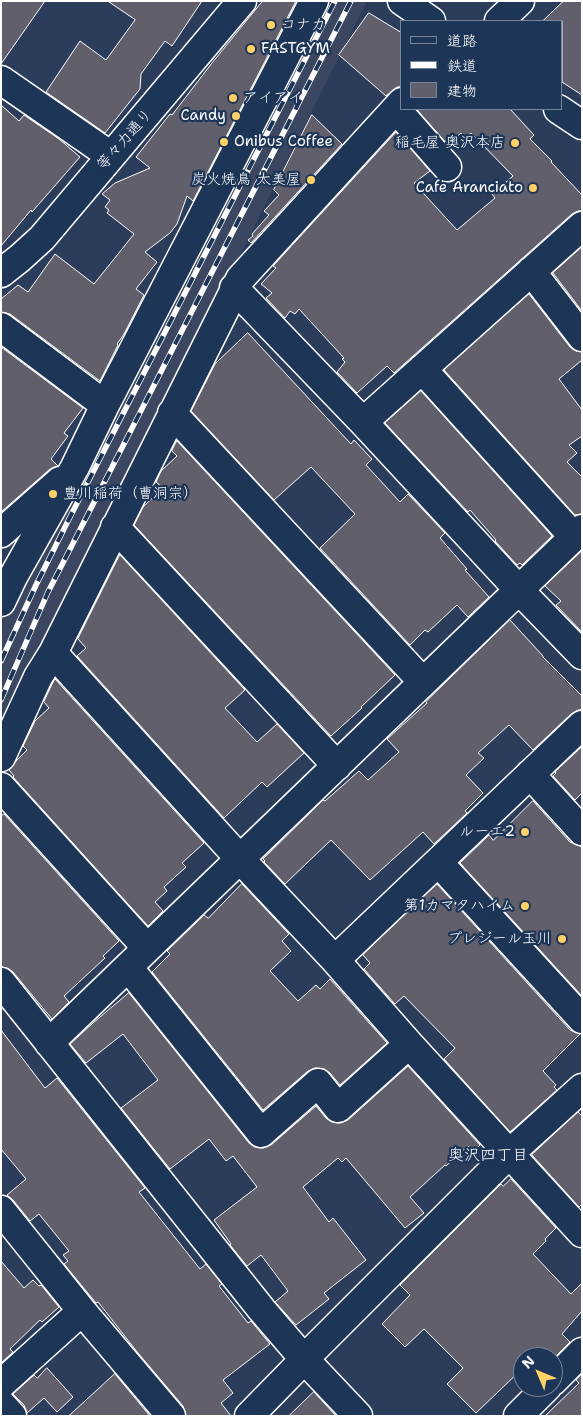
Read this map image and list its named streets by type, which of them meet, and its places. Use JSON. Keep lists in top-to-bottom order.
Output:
{
  "streets": {
    "street": ["等々力通り"]
  },
  "districts": ["奥沢四丁目"],
  "places": [
    "コナカ",
    "FASTGYM",
    "アイアイ",
    "Candy",
    "Onibus Coffee",
    "稲毛屋 奥沢本店",
    "炭火焼鳥 太美屋",
    "Cafe Aranciato",
    "豊川稲荷（曹洞宗）",
    "ルーエ2",
    "第1カマタハイム",
    "プレジール玉川"
  ],
  "legend": ["道路", "鉄道", "建物"],
  "north": "top left"
}
